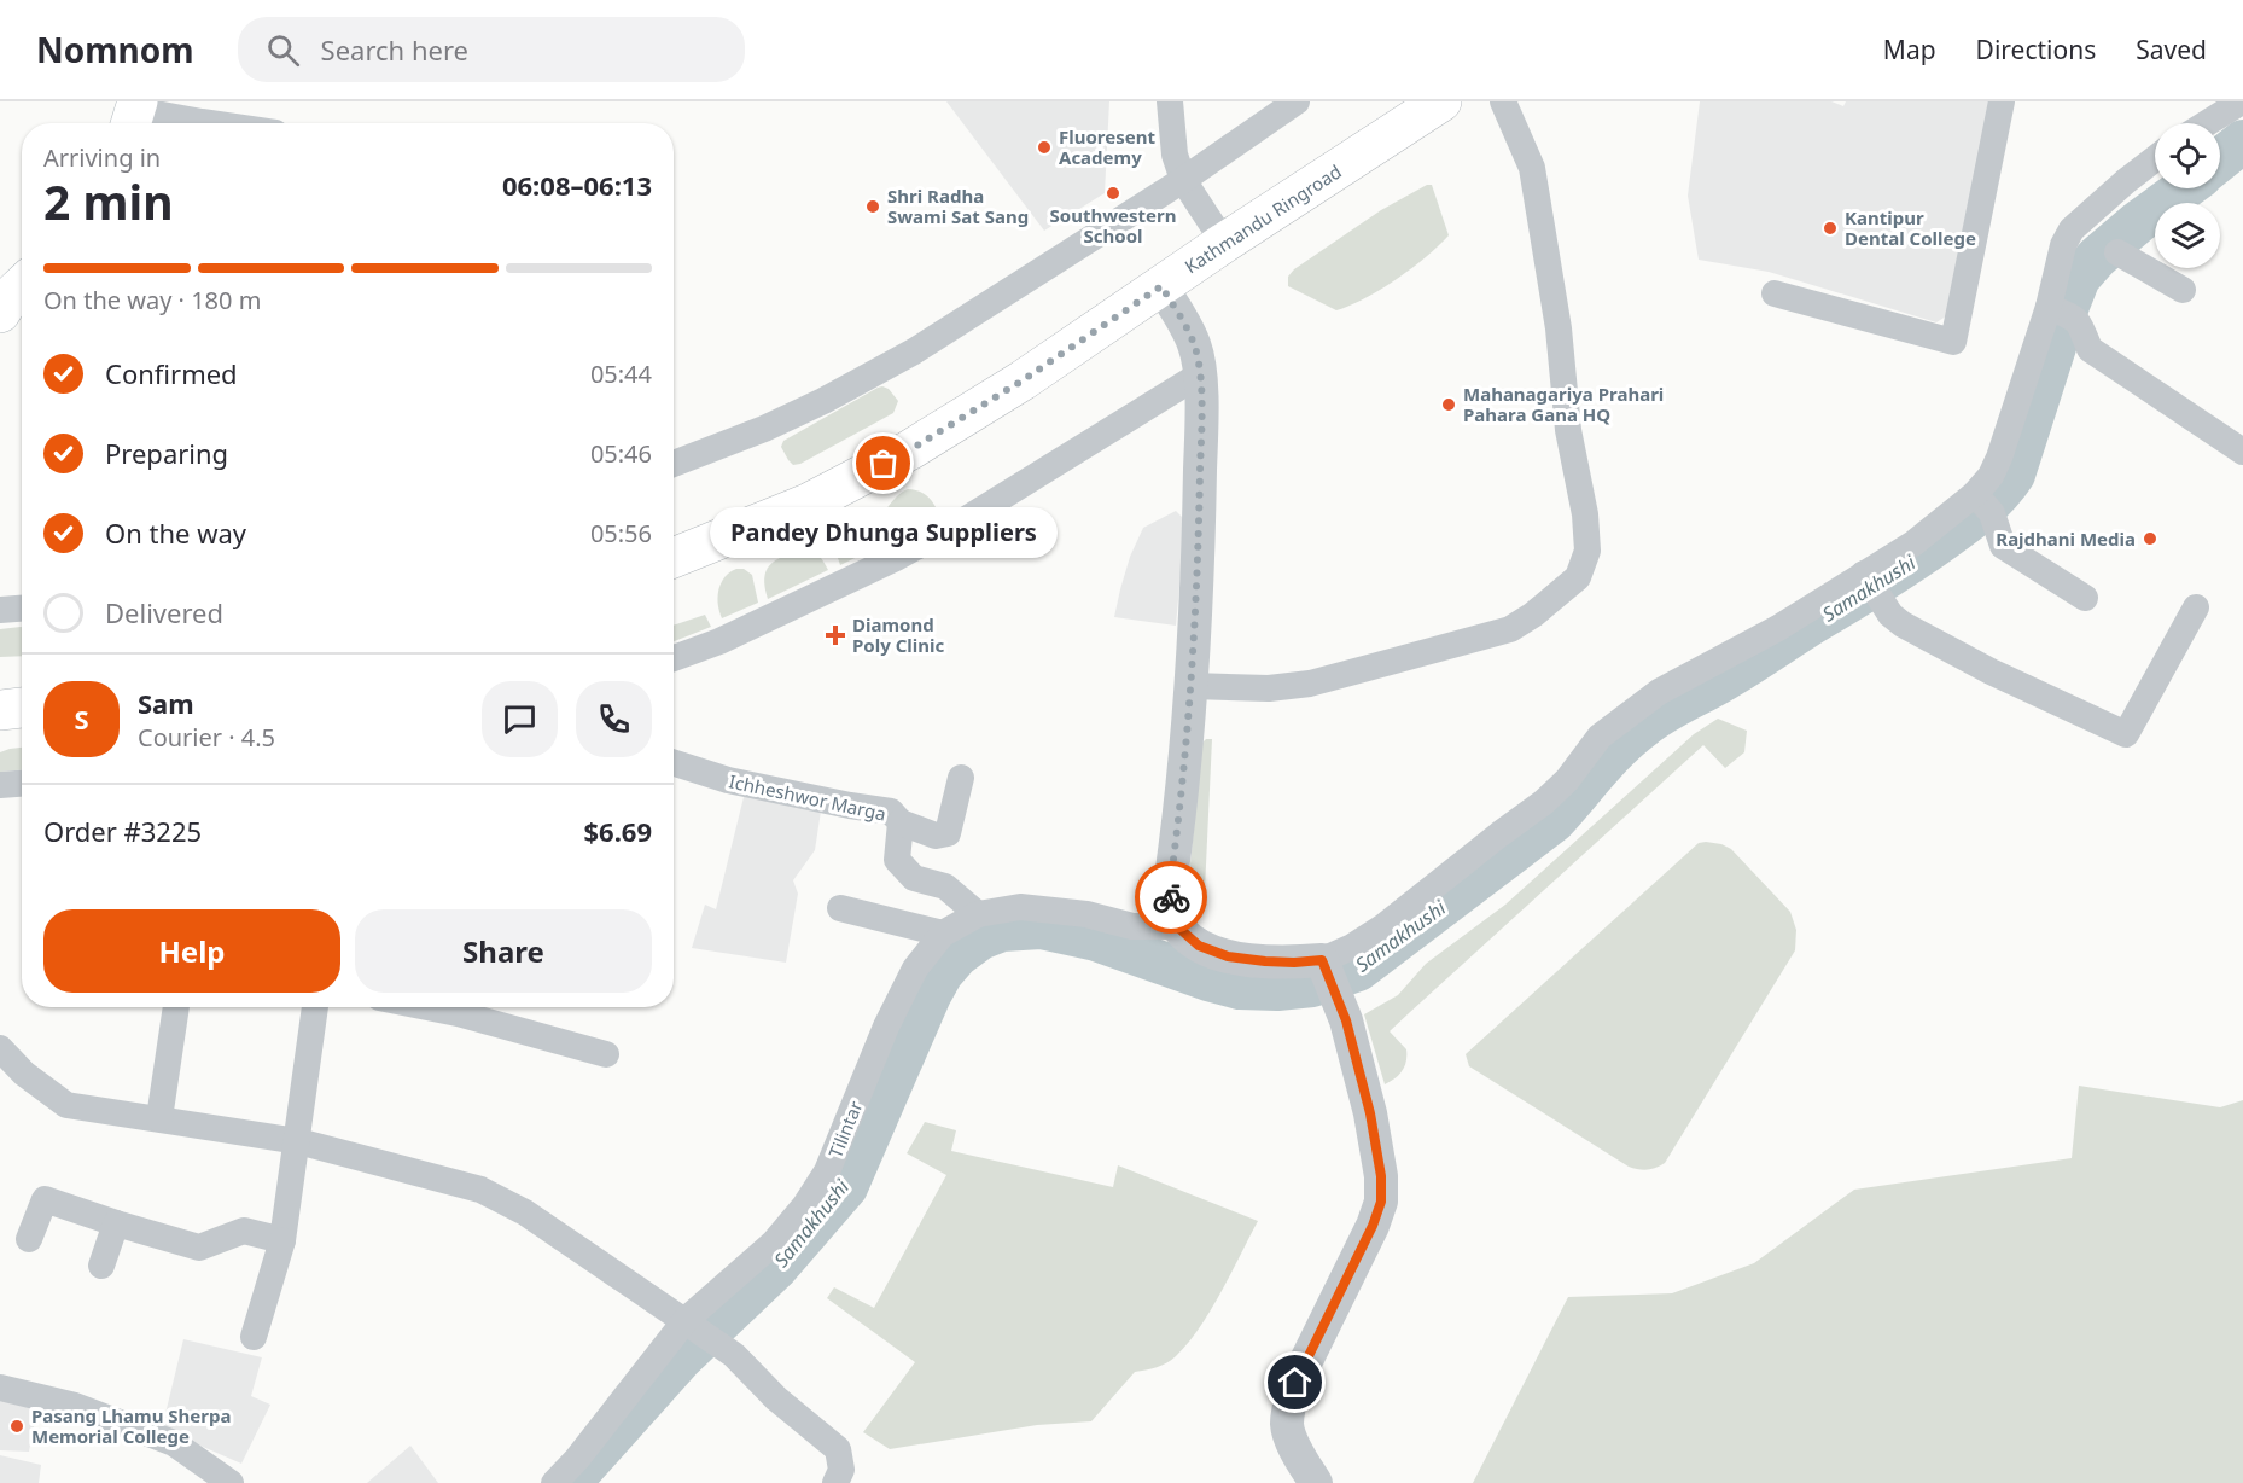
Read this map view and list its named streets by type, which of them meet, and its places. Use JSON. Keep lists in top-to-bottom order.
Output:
{
  "streets": {
    "main road": ["Kathmandu Ringroad"],
    "street": ["Ichheshwor Marga", "Tilintar"]
  },
  "crossings": [
    ["Ichheshwor Marga", "Tilintar"]
  ],
  "water": ["Samakhushi"],
  "places": {
    "other": [
      "Fluoresent Academy",
      "Southwestern School",
      "Shri Radha Swami Sat Sang",
      "Kantipur Dental College",
      "Mahanagariya Prahari Pahara Gana HQ",
      "Pandey Dhunga Suppliers",
      "Rajdhani Media",
      "Pasang Lhamu Sherpa Memorial College"
    ],
    "health": ["Diamond Poly Clinic"]
  },
  "page": {
    "header": "Nomnom",
    "search": "Search here",
    "nav": ["Map", "Directions", "Saved"],
    "heading": ["2 min", "Arriving in", "06:08–06:13"],
    "panel": [
      "Sam",
      "Courier · 4.5",
      "Order #3225",
      "$6.69"
    ],
    "bar": "On the way · 180 m",
    "list": [
      ["Confirmed", "05:44"],
      ["Preparing", "05:46"],
      ["On the way", "05:56"],
      "Delivered"
    ],
    "bubble": "Pandey Dhunga Suppliers",
    "round": "S",
    "buttons": ["Help", "Share"]
  }
}
